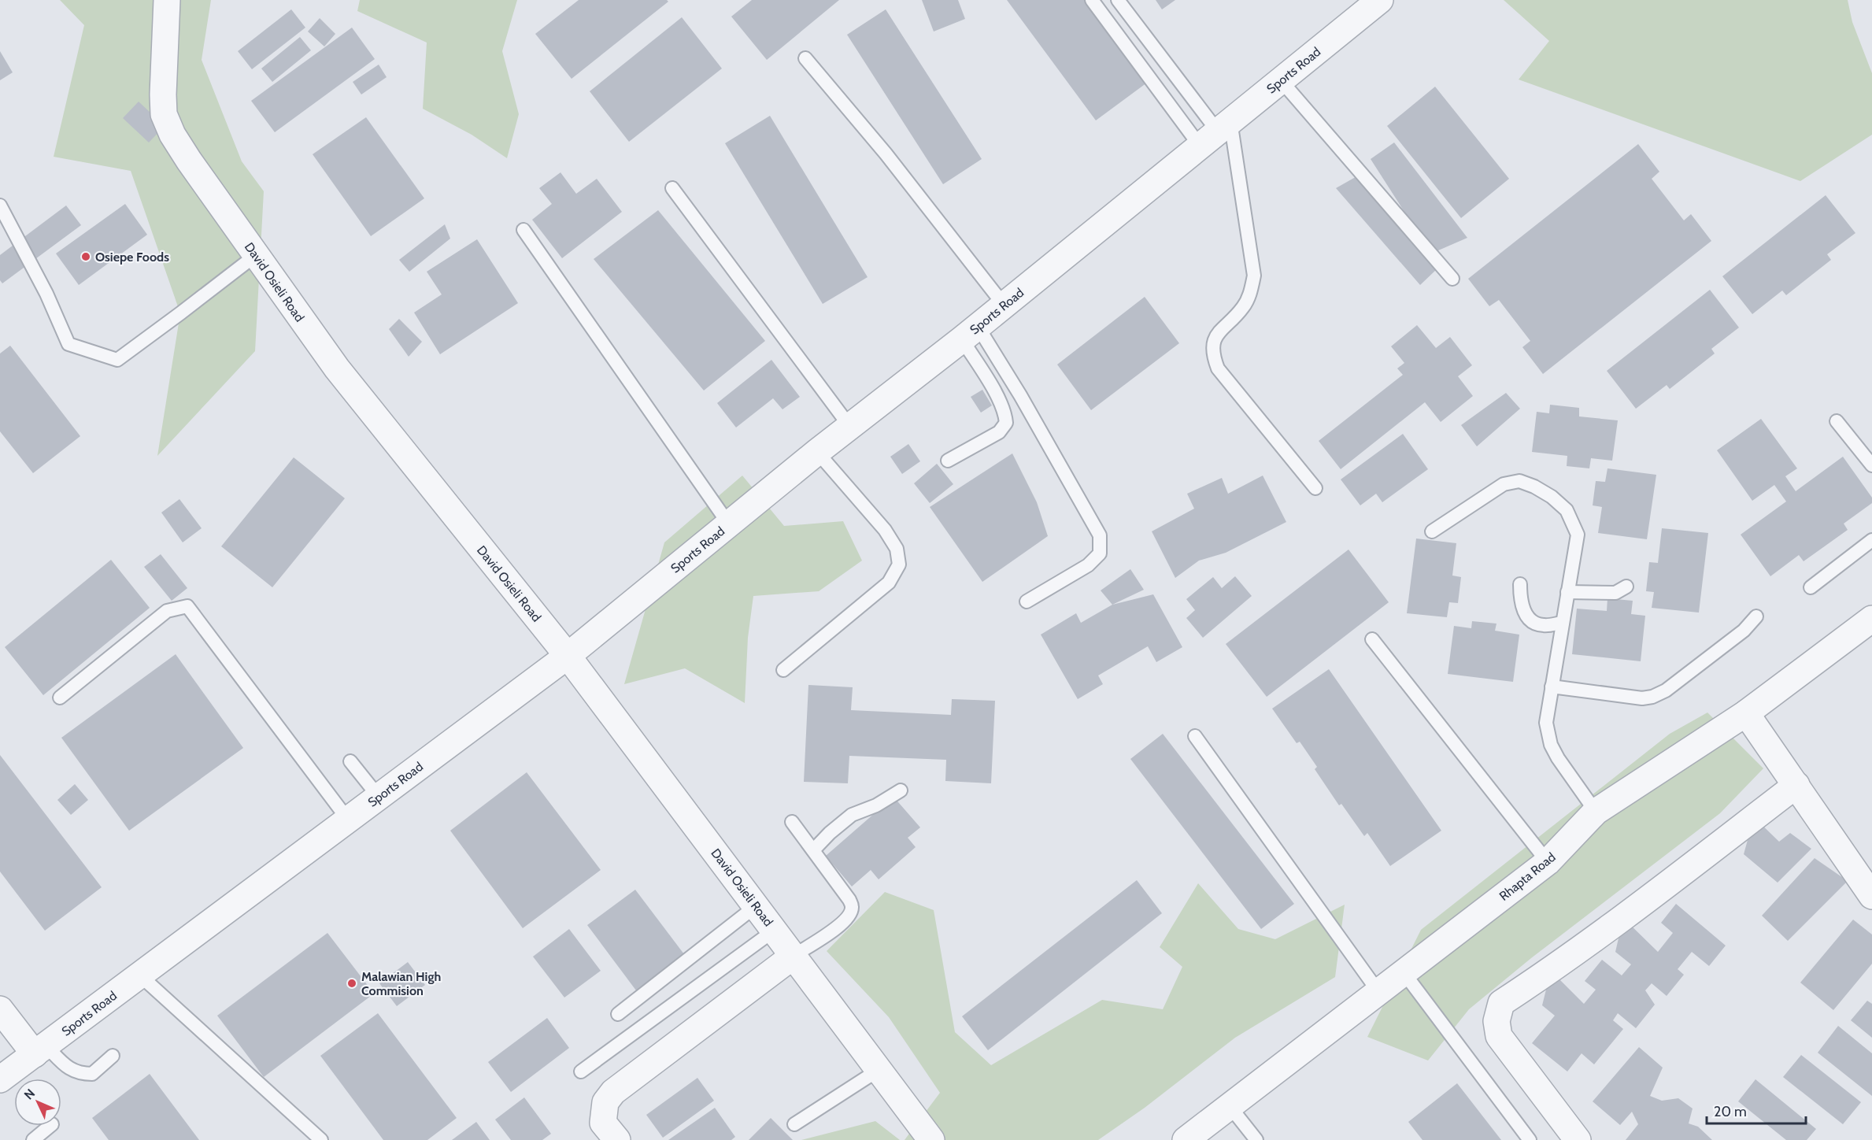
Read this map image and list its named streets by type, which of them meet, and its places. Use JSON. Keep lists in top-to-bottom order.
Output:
{
  "streets": {
    "street": ["Sports Road", "David Osieli Road", "Rhapta Road"]
  },
  "crossings": [
    ["Sports Road", "David Osieli Road"]
  ],
  "places": ["Osiepe Foods", "Malawian High Commision"],
  "scale_bar": "20 m",
  "north": "top left"
}
